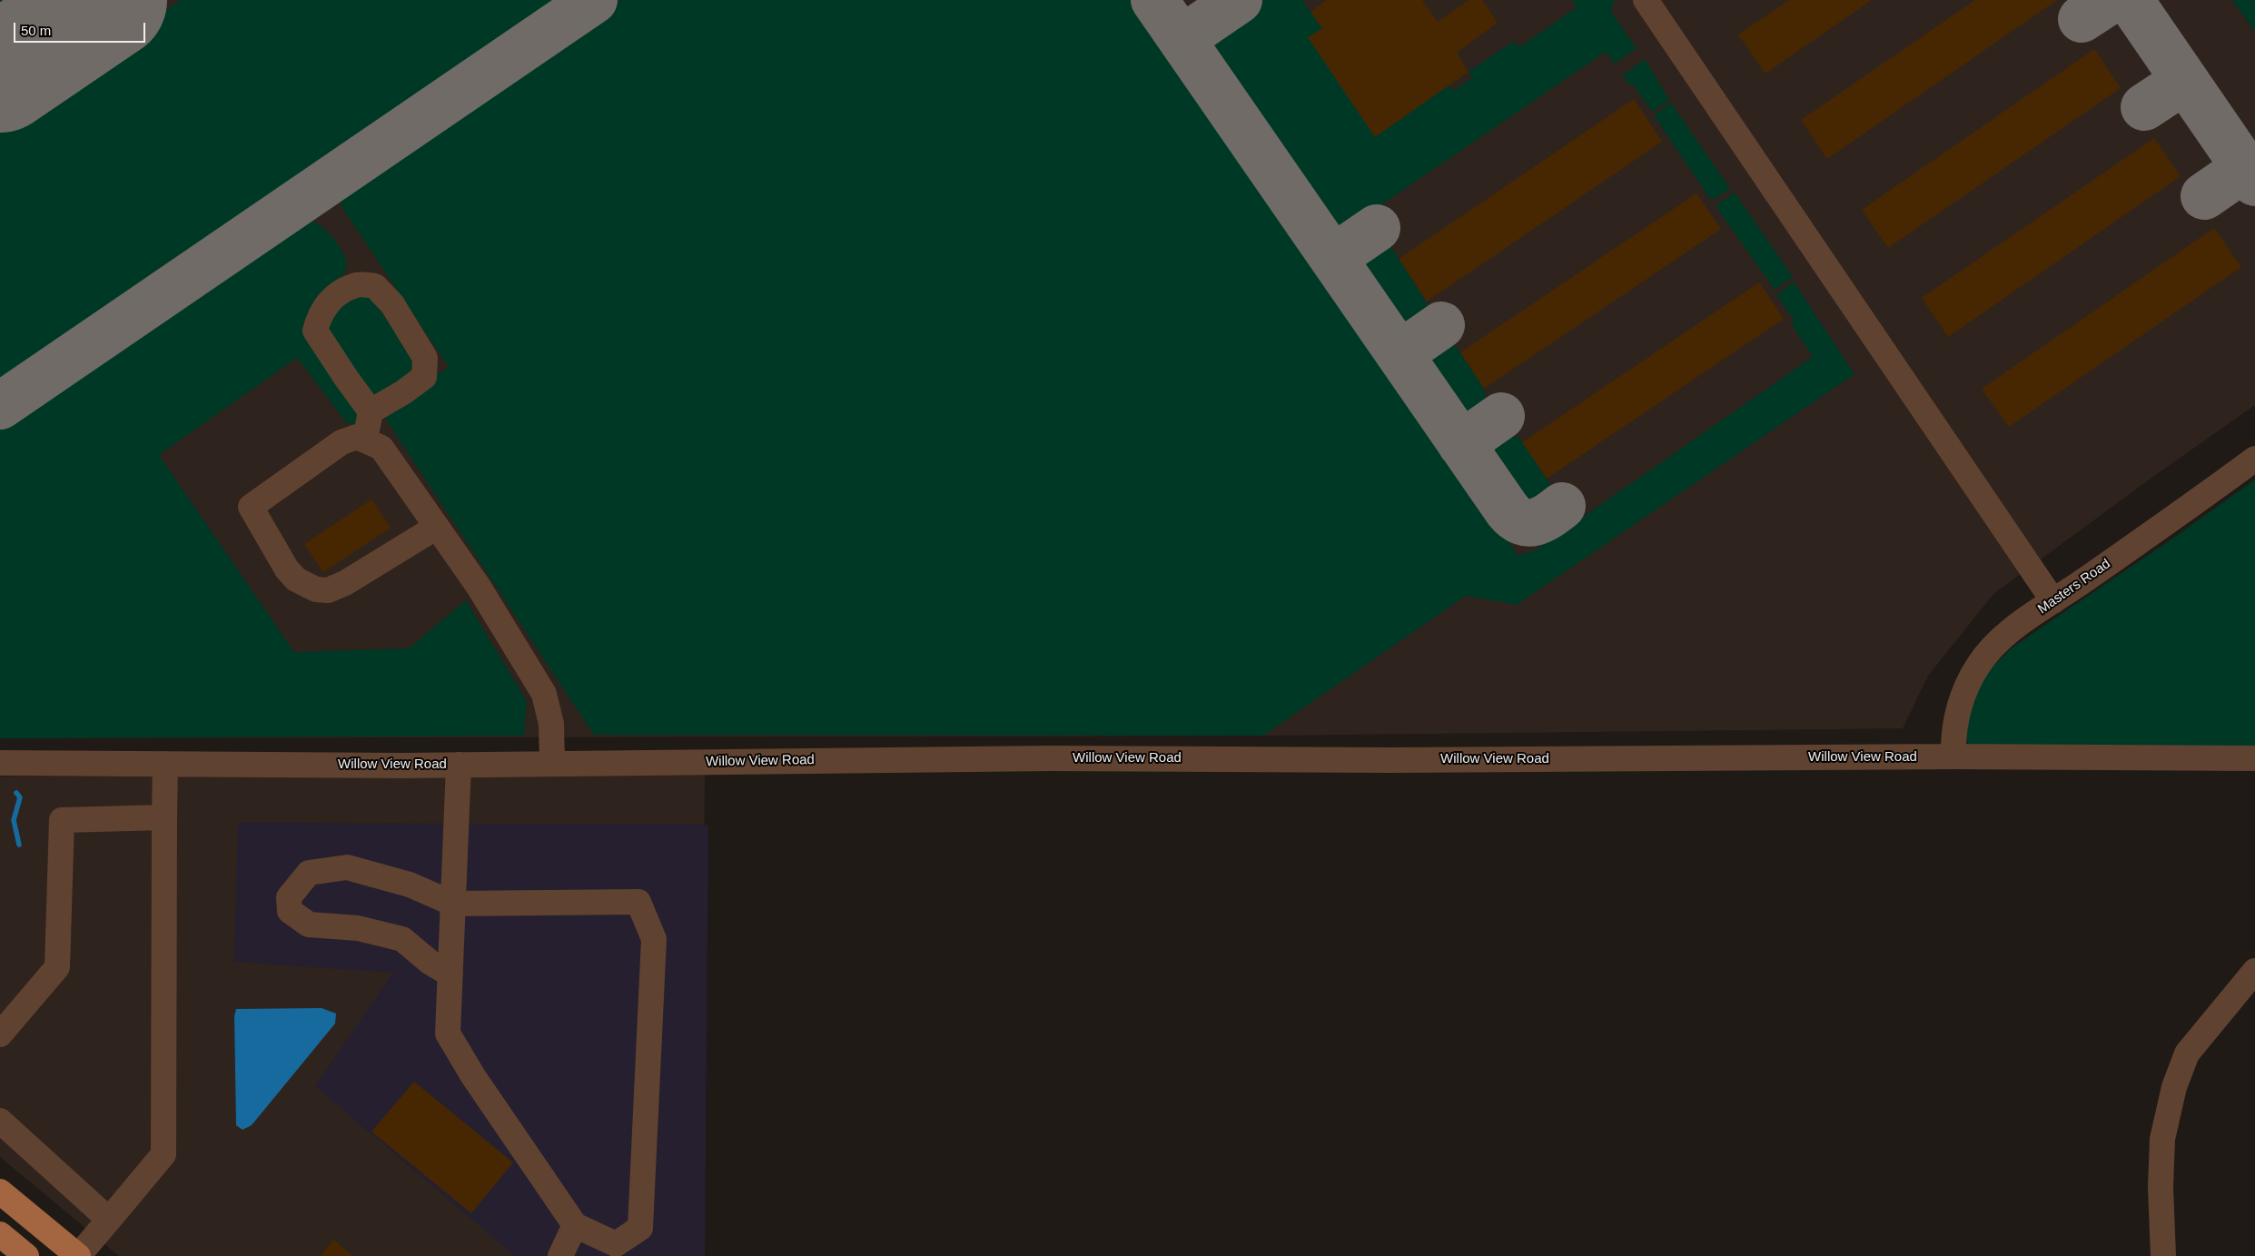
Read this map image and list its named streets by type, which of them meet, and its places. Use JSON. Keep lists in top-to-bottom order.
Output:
{
  "streets": {
    "street": ["Masters Road", "Willow View Road"]
  },
  "crossings": [
    ["Masters Road", "Willow View Road"]
  ],
  "scale_bar": "50 m"
}
